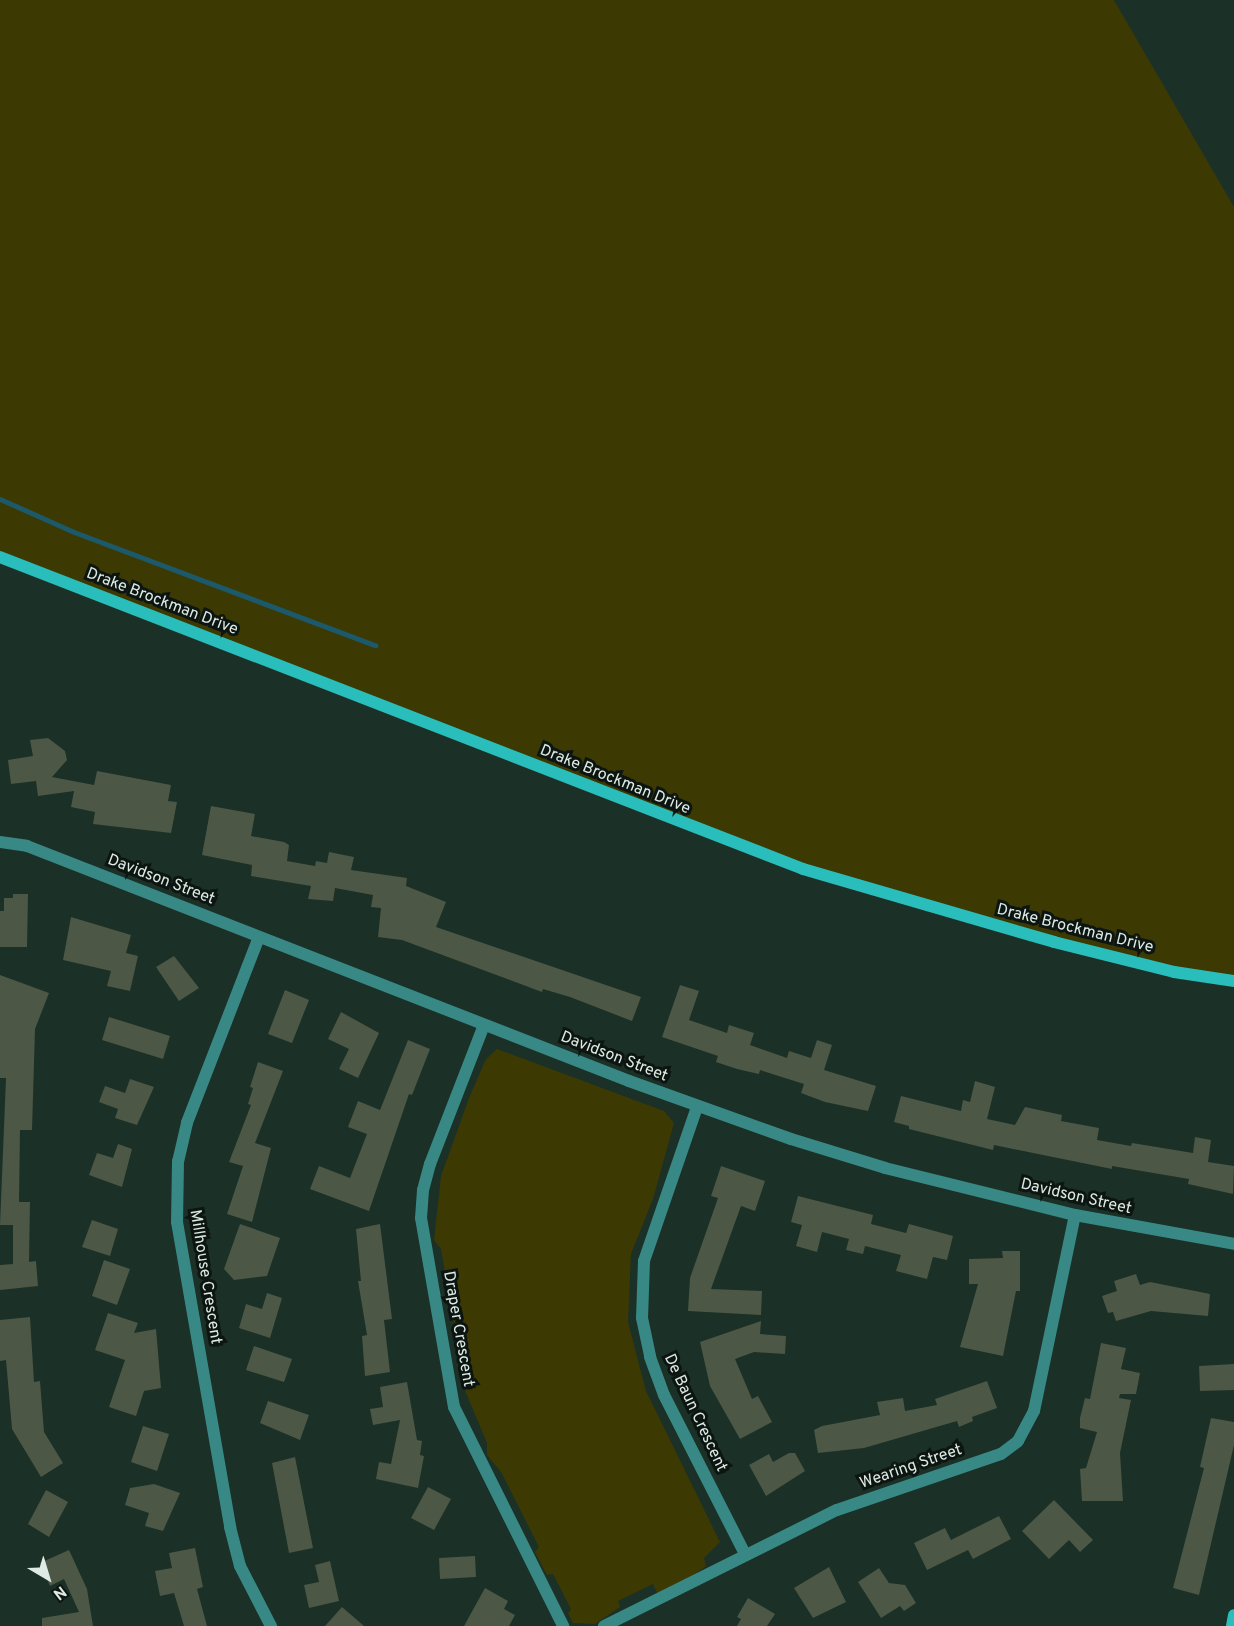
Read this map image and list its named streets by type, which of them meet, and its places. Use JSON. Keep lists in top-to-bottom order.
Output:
{
  "streets": {
    "main road": ["Drake Brockman Drive"],
    "street": [
      "Davidson Street",
      "Millhouse Crescent",
      "Draper Crescent",
      "De Baun Crescent",
      "Wearing Street"
    ]
  },
  "crossings": [
    ["Davidson Street", "Millhouse Crescent"],
    ["Davidson Street", "Draper Crescent"],
    ["Davidson Street", "De Baun Crescent"],
    ["Davidson Street", "Wearing Street"],
    ["De Baun Crescent", "Wearing Street"]
  ],
  "north": "bottom right"
}
